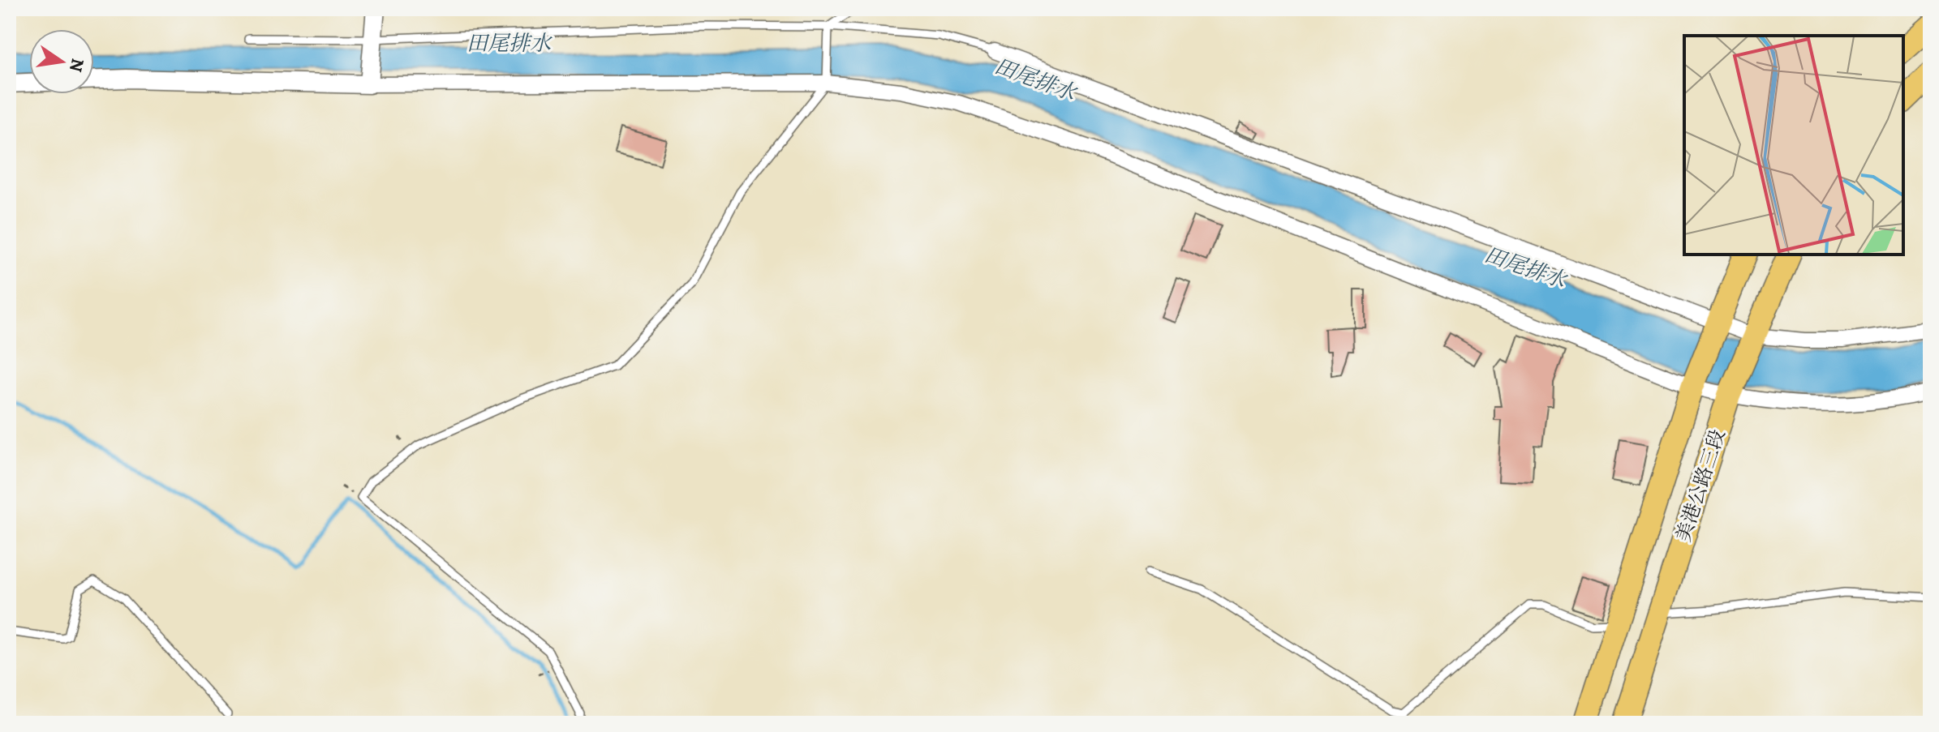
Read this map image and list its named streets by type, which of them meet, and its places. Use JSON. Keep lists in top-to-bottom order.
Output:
{
  "streets": {
    "main road": ["美港公路三段"]
  },
  "water": ["田尾排水"],
  "north": "right"
}
